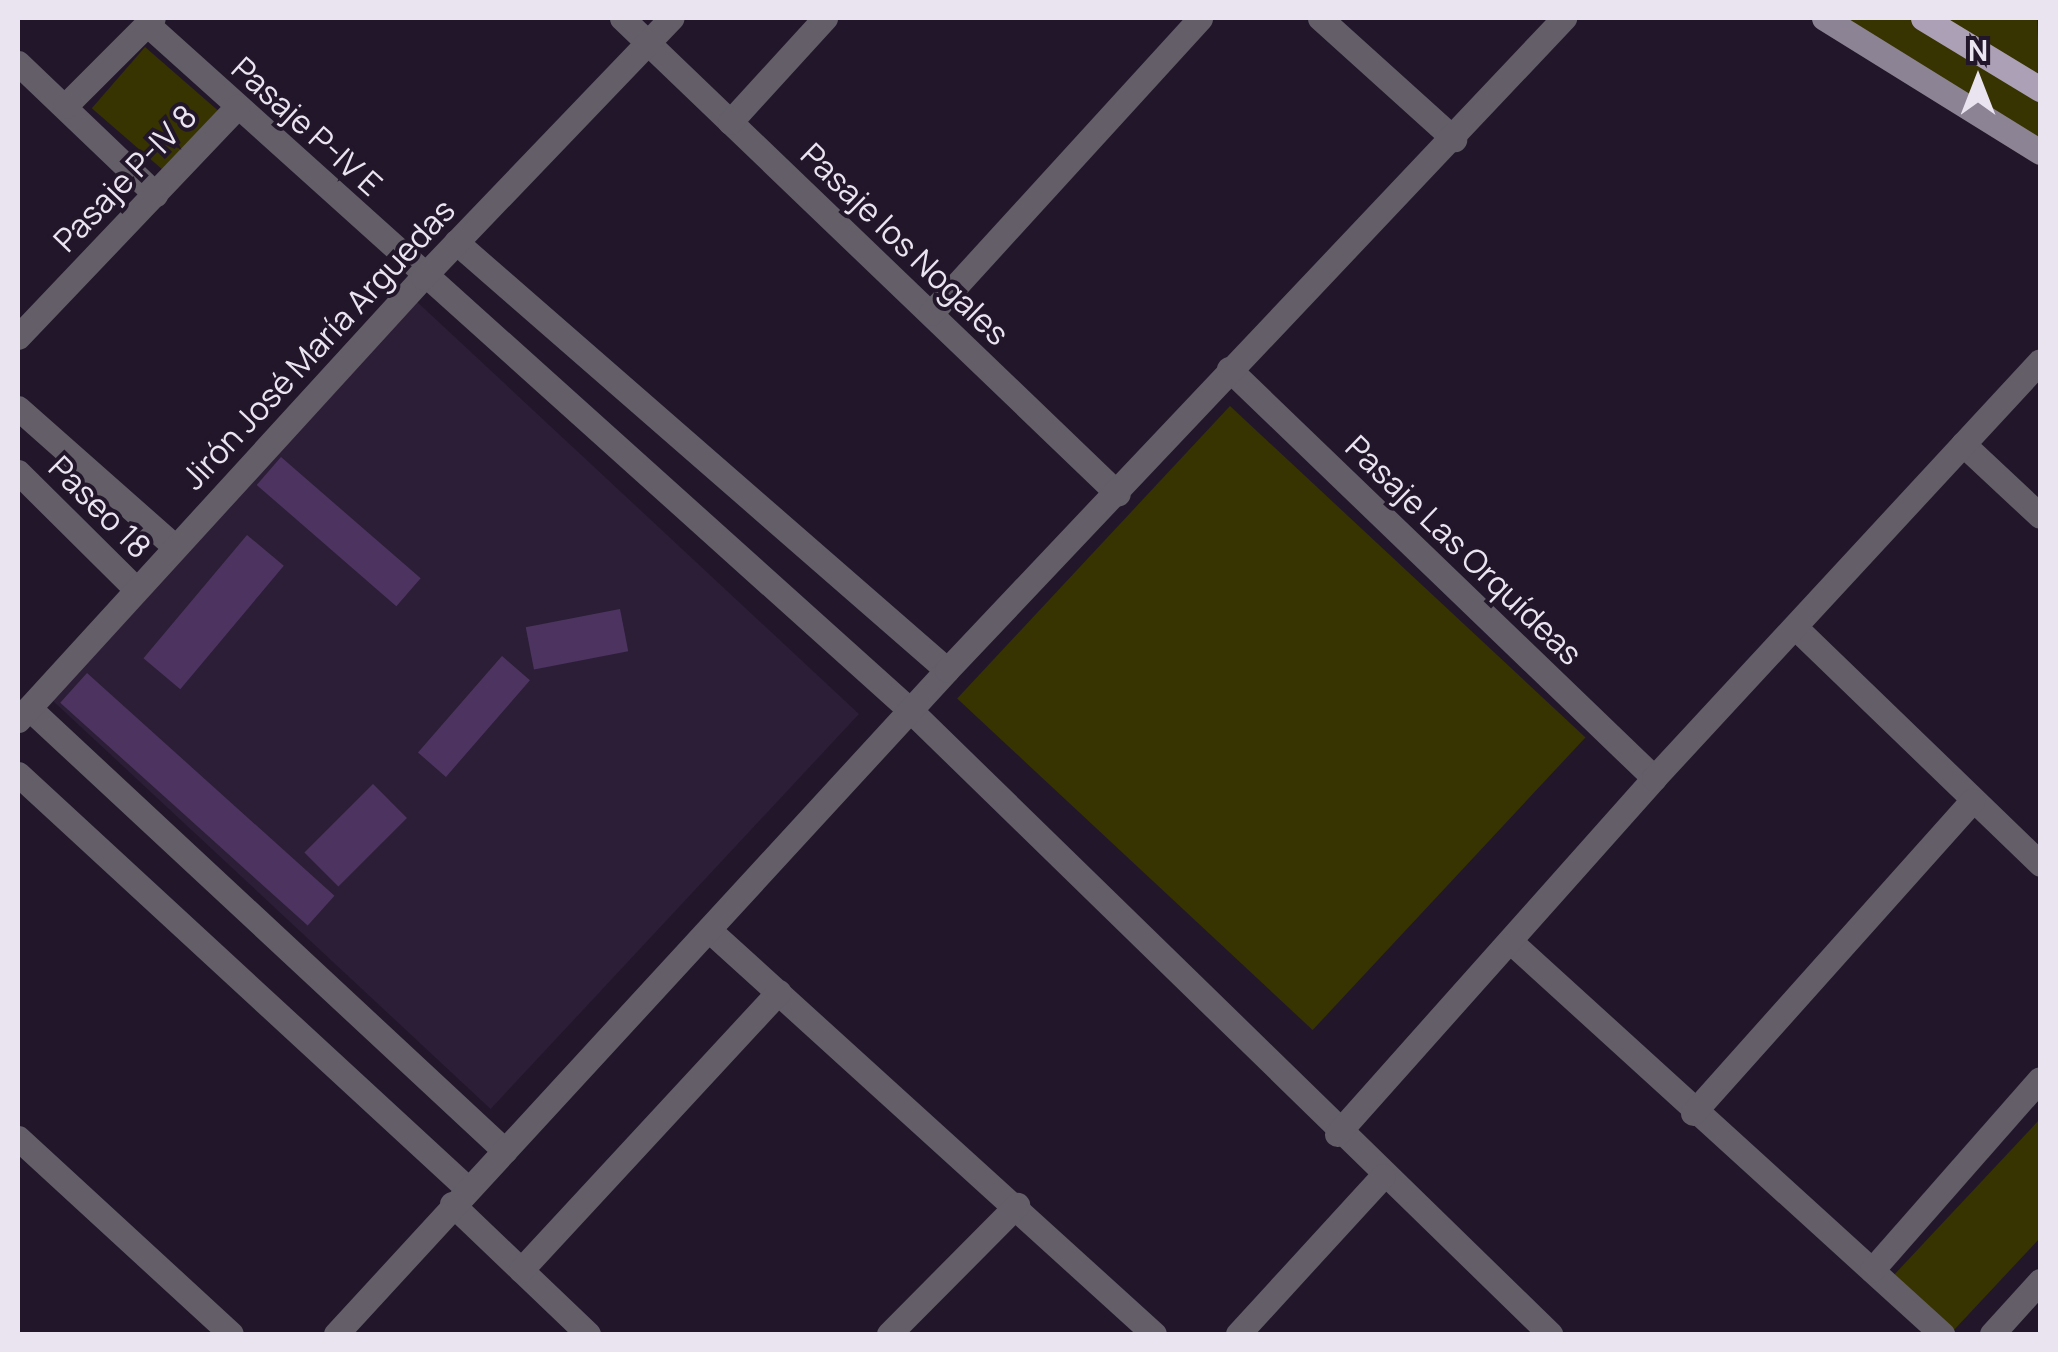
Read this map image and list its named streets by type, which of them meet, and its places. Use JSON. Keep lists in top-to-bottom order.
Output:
{
  "streets": {
    "street": [
      "Pasaje P-IV E",
      "Pasaje P-IV 8",
      "Pasaje los Nogales",
      "Jirón José María Arguedas",
      "Paseo 18",
      "Pasaje Las Orquídeas"
    ]
  },
  "crossings": [
    ["Pasaje P-IV E", "Pasaje P-IV 8"],
    ["Pasaje P-IV E", "Jirón José María Arguedas"],
    ["Pasaje los Nogales", "Jirón José María Arguedas"],
    ["Jirón José María Arguedas", "Paseo 18"]
  ],
  "north": "top"
}
